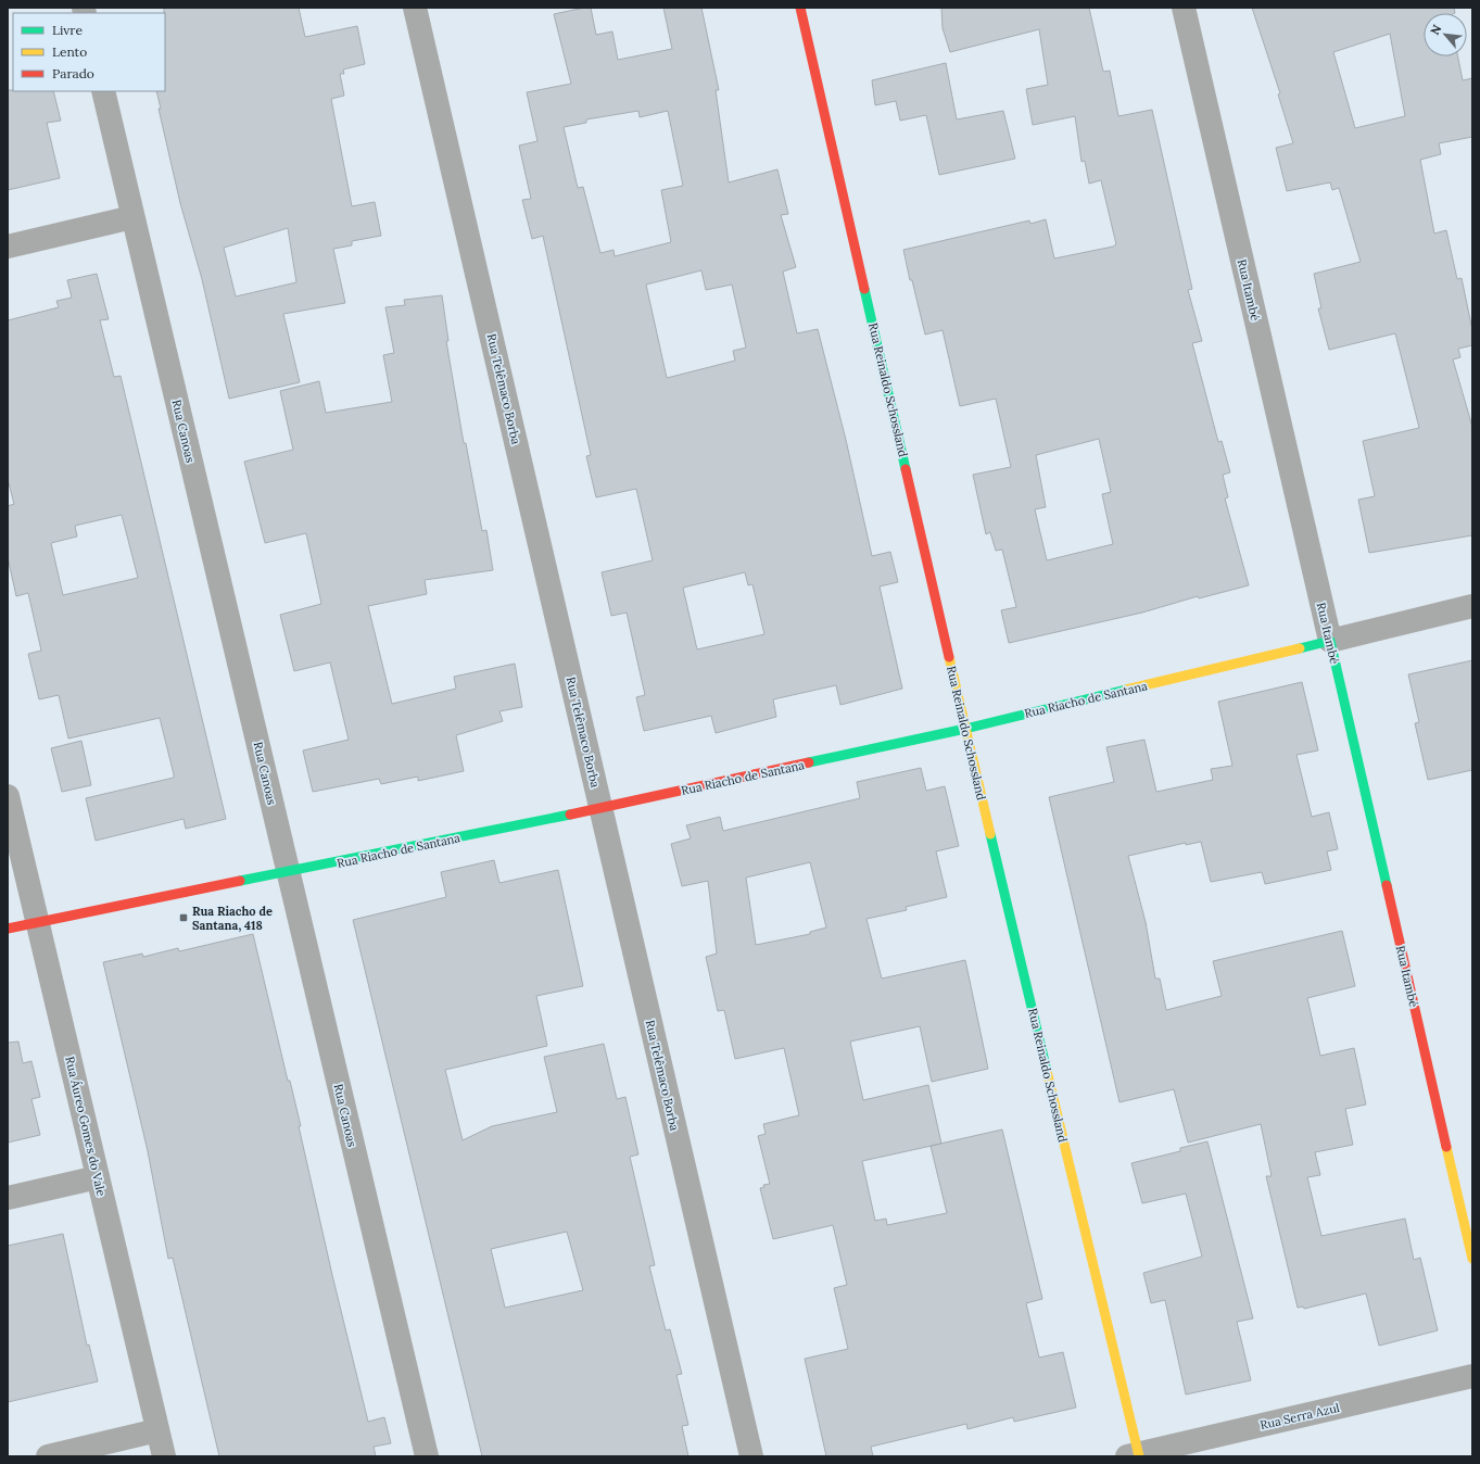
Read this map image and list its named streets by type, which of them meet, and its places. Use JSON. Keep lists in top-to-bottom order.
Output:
{
  "streets": {
    "street": [
      "Rua Itambé",
      "Rua Telêmaco Borba",
      "Rua Reinaldo Schossland",
      "Rua Canoas",
      "Rua Riacho de Santana",
      "Rua Áureo Gomes do Vale",
      "Rua Serra Azul"
    ]
  },
  "crossings": [
    ["Rua Itambé", "Rua Riacho de Santana"],
    ["Rua Telêmaco Borba", "Rua Riacho de Santana"],
    ["Rua Reinaldo Schossland", "Rua Riacho de Santana"],
    ["Rua Reinaldo Schossland", "Rua Serra Azul"],
    ["Rua Canoas", "Rua Riacho de Santana"],
    ["Rua Riacho de Santana", "Rua Áureo Gomes do Vale"]
  ],
  "places": {
    "transit": ["Rua Riacho de Santana, 418"]
  },
  "legend": ["Livre", "Lento", "Parado"],
  "north": "top left"
}
